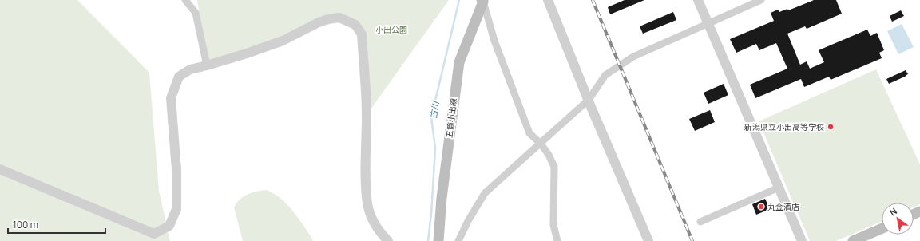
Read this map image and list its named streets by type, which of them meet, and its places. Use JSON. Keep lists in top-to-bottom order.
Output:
{
  "streets": {
    "main road": ["五筒小出線"]
  },
  "water": ["古川"],
  "parks": ["小出公園"],
  "places": ["新潟県立小出高等学校", "丸金酒店"],
  "scale_bar": "100 m",
  "north": "top left"
}
